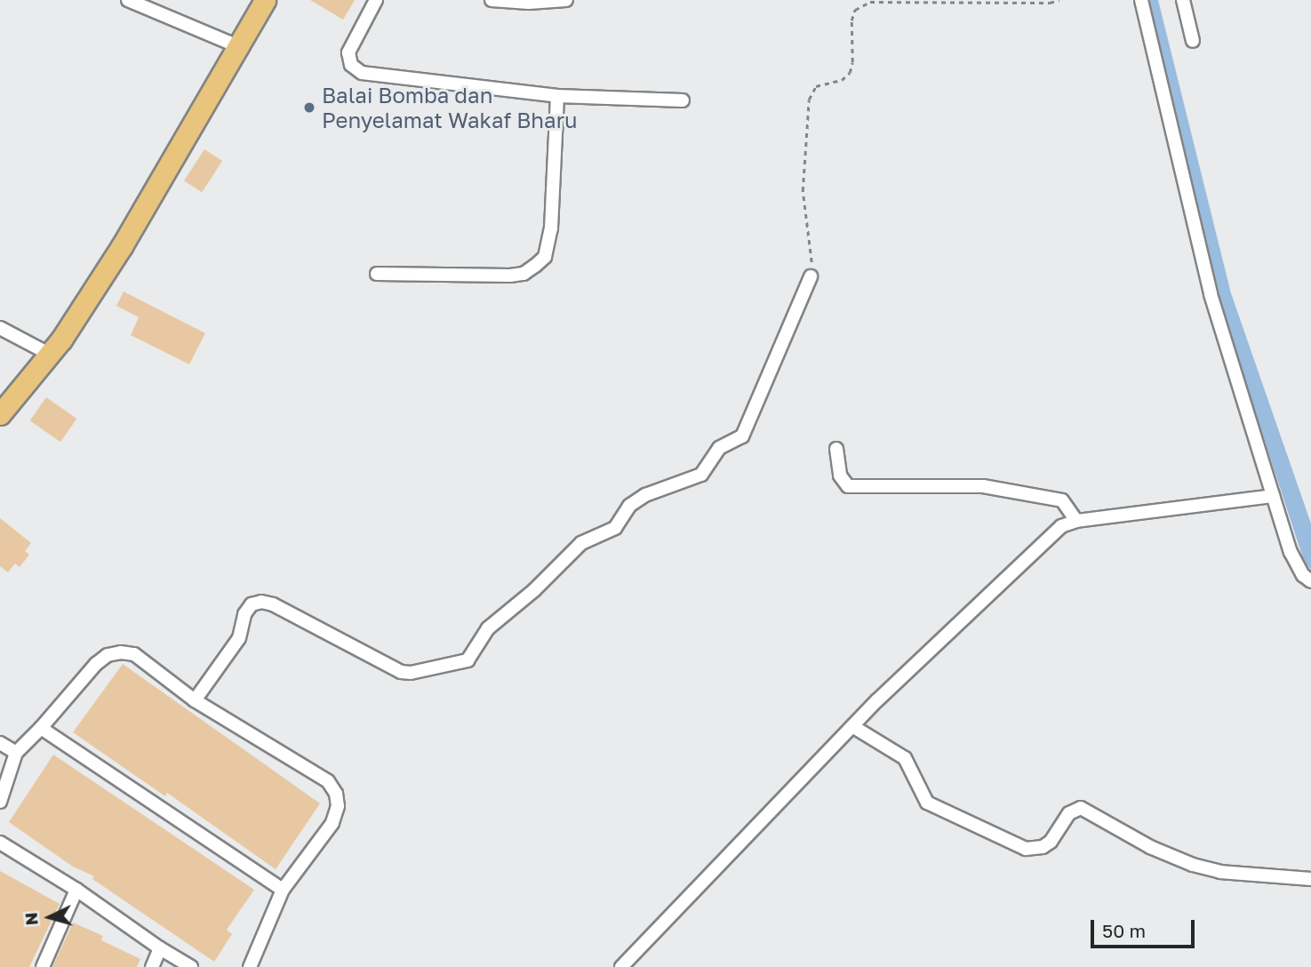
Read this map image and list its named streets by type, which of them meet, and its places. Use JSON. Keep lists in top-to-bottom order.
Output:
{
  "places": ["Balai Bomba dan Penyelamat Wakaf Bharu"],
  "scale_bar": "50 m",
  "north": "left"
}
